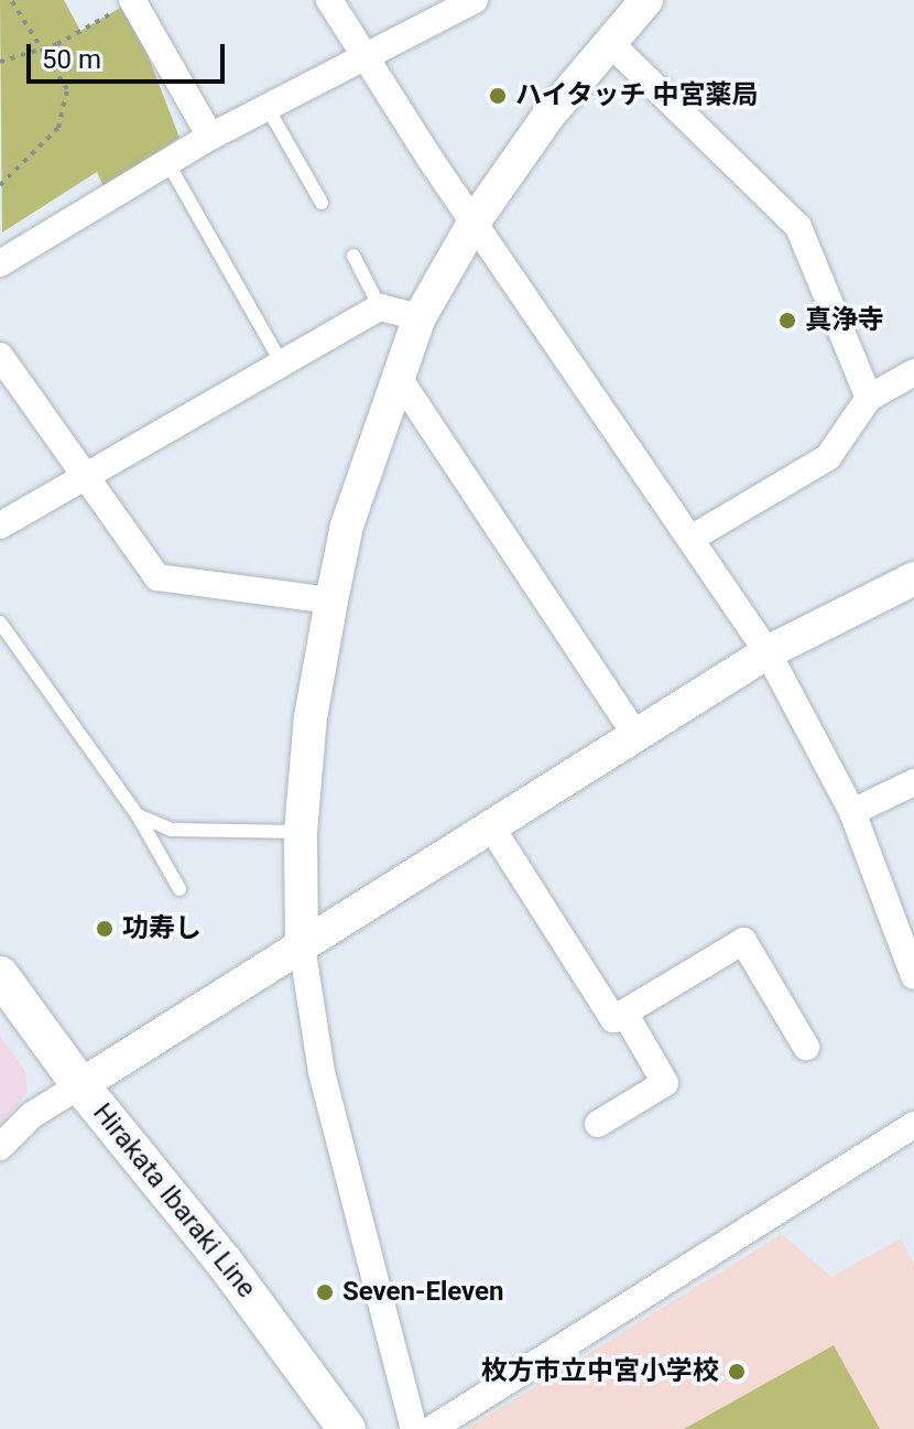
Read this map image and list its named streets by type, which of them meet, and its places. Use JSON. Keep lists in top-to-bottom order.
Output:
{
  "streets": {
    "main road": ["Hirakata Ibaraki Line"]
  },
  "places": [
    "ハイタッチ 中宮薬局",
    "真浄寺",
    "功寿し",
    "Seven-Eleven",
    "枚方市立中宮小学校"
  ],
  "scale_bar": "50 m"
}
